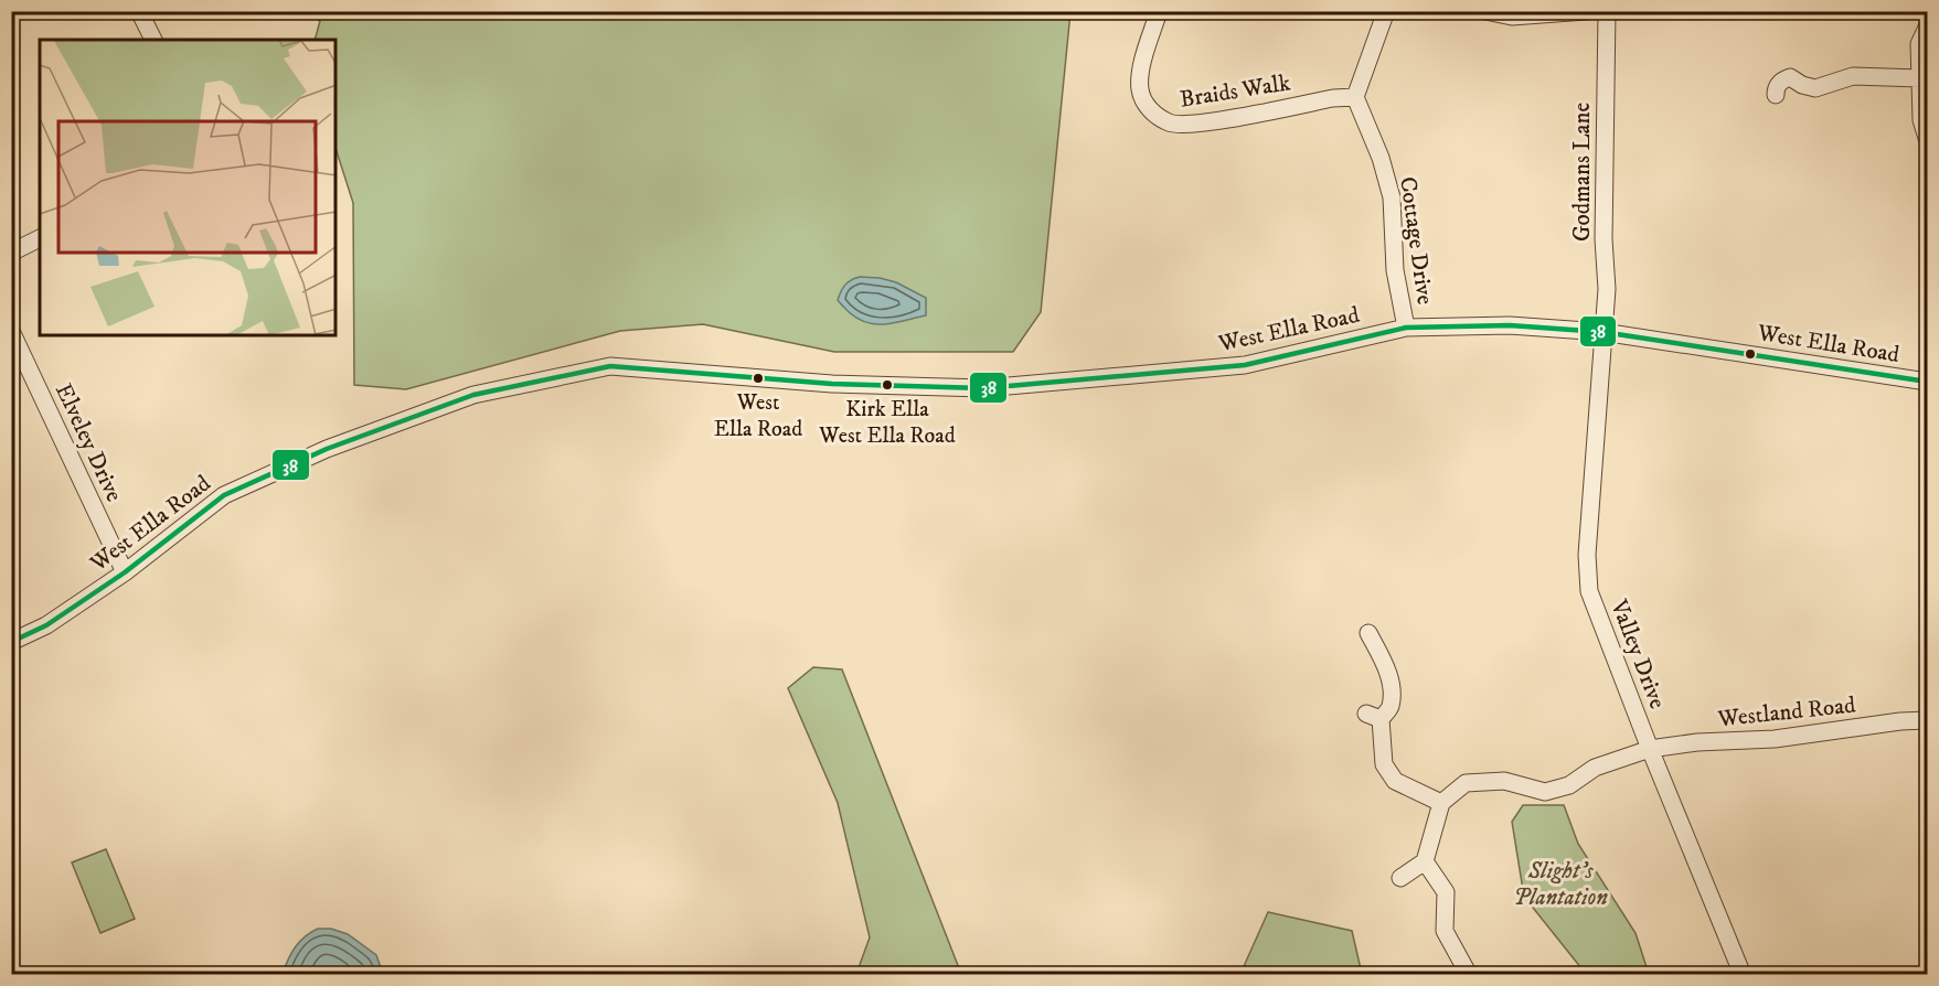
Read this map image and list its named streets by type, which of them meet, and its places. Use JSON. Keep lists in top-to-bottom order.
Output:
{
  "streets": {
    "street": [
      "Braids Walk",
      "Godmans Lane",
      "Cottage Drive",
      "West Ella Road",
      "Elveley Drive",
      "Valley Drive",
      "Westland Road"
    ]
  },
  "crossings": [
    ["Braids Walk", "Cottage Drive"],
    ["Godmans Lane", "West Ella Road"],
    ["Godmans Lane", "Valley Drive"],
    ["Cottage Drive", "West Ella Road"],
    ["West Ella Road", "Elveley Drive"],
    ["West Ella Road", "Valley Drive"],
    ["Valley Drive", "Westland Road"]
  ],
  "parks": ["Slight's Plantation"],
  "places": ["West Ella Road", "Kirk Ella West Ella Road"],
  "lines": ["transit line 38"]
}
